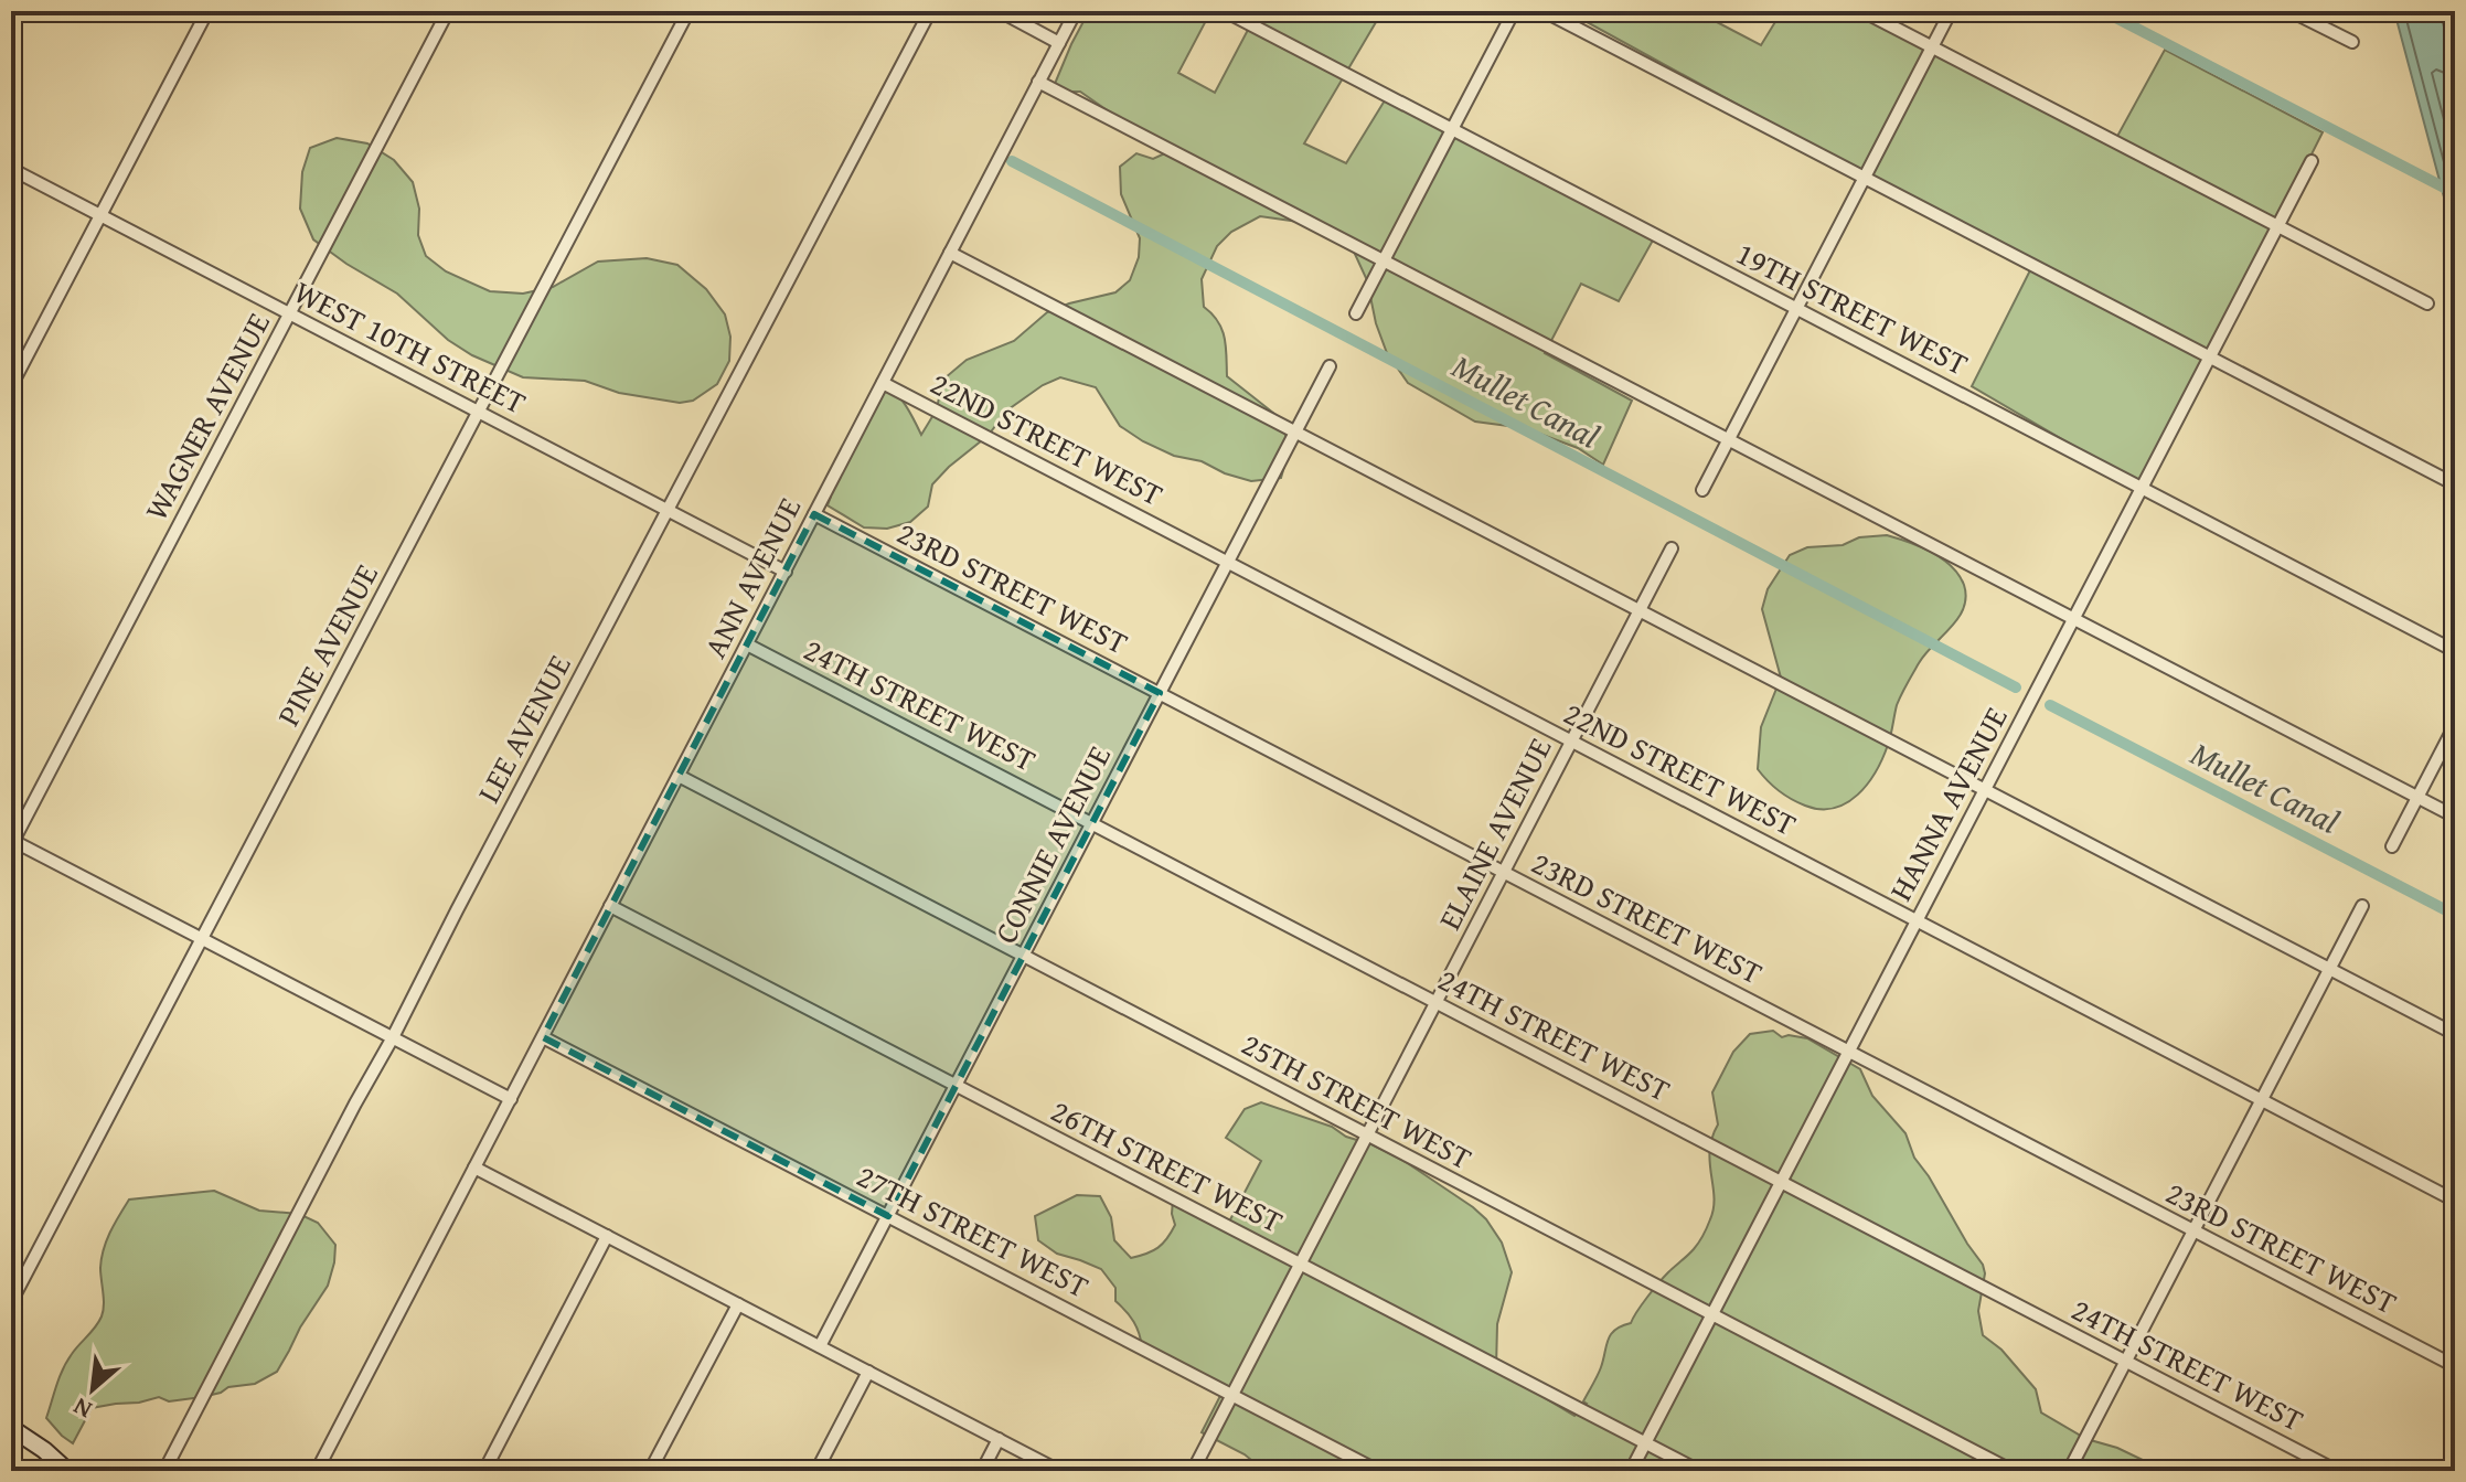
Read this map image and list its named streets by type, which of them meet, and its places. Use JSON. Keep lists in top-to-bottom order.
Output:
{
  "streets": {
    "street": [
      "19TH STREET WEST",
      "WEST 10TH STREET",
      "WAGNER AVENUE",
      "22ND STREET WEST",
      "ANN AVENUE",
      "23RD STREET WEST",
      "PINE AVENUE",
      "24TH STREET WEST",
      "LEE AVENUE",
      "HANNA AVENUE",
      "ELAINE AVENUE",
      "CONNIE AVENUE",
      "25TH STREET WEST",
      "26TH STREET WEST",
      "27TH STREET WEST"
    ]
  },
  "crossings": [
    ["19TH STREET WEST", "HANNA AVENUE"],
    ["WEST 10TH STREET", "WAGNER AVENUE"],
    ["WEST 10TH STREET", "ANN AVENUE"],
    ["WEST 10TH STREET", "PINE AVENUE"],
    ["WEST 10TH STREET", "LEE AVENUE"],
    ["22ND STREET WEST", "ANN AVENUE"],
    ["22ND STREET WEST", "HANNA AVENUE"],
    ["22ND STREET WEST", "ELAINE AVENUE"],
    ["22ND STREET WEST", "CONNIE AVENUE"],
    ["ANN AVENUE", "23RD STREET WEST"],
    ["ANN AVENUE", "24TH STREET WEST"],
    ["ANN AVENUE", "25TH STREET WEST"],
    ["ANN AVENUE", "26TH STREET WEST"],
    ["ANN AVENUE", "27TH STREET WEST"],
    ["23RD STREET WEST", "HANNA AVENUE"],
    ["23RD STREET WEST", "ELAINE AVENUE"],
    ["23RD STREET WEST", "CONNIE AVENUE"],
    ["24TH STREET WEST", "HANNA AVENUE"],
    ["24TH STREET WEST", "ELAINE AVENUE"],
    ["24TH STREET WEST", "CONNIE AVENUE"],
    ["HANNA AVENUE", "25TH STREET WEST"],
    ["HANNA AVENUE", "26TH STREET WEST"],
    ["ELAINE AVENUE", "25TH STREET WEST"],
    ["ELAINE AVENUE", "26TH STREET WEST"],
    ["ELAINE AVENUE", "27TH STREET WEST"],
    ["CONNIE AVENUE", "25TH STREET WEST"],
    ["CONNIE AVENUE", "26TH STREET WEST"],
    ["CONNIE AVENUE", "27TH STREET WEST"]
  ],
  "water": ["Mullet Canal"],
  "north": "bottom left"
}
